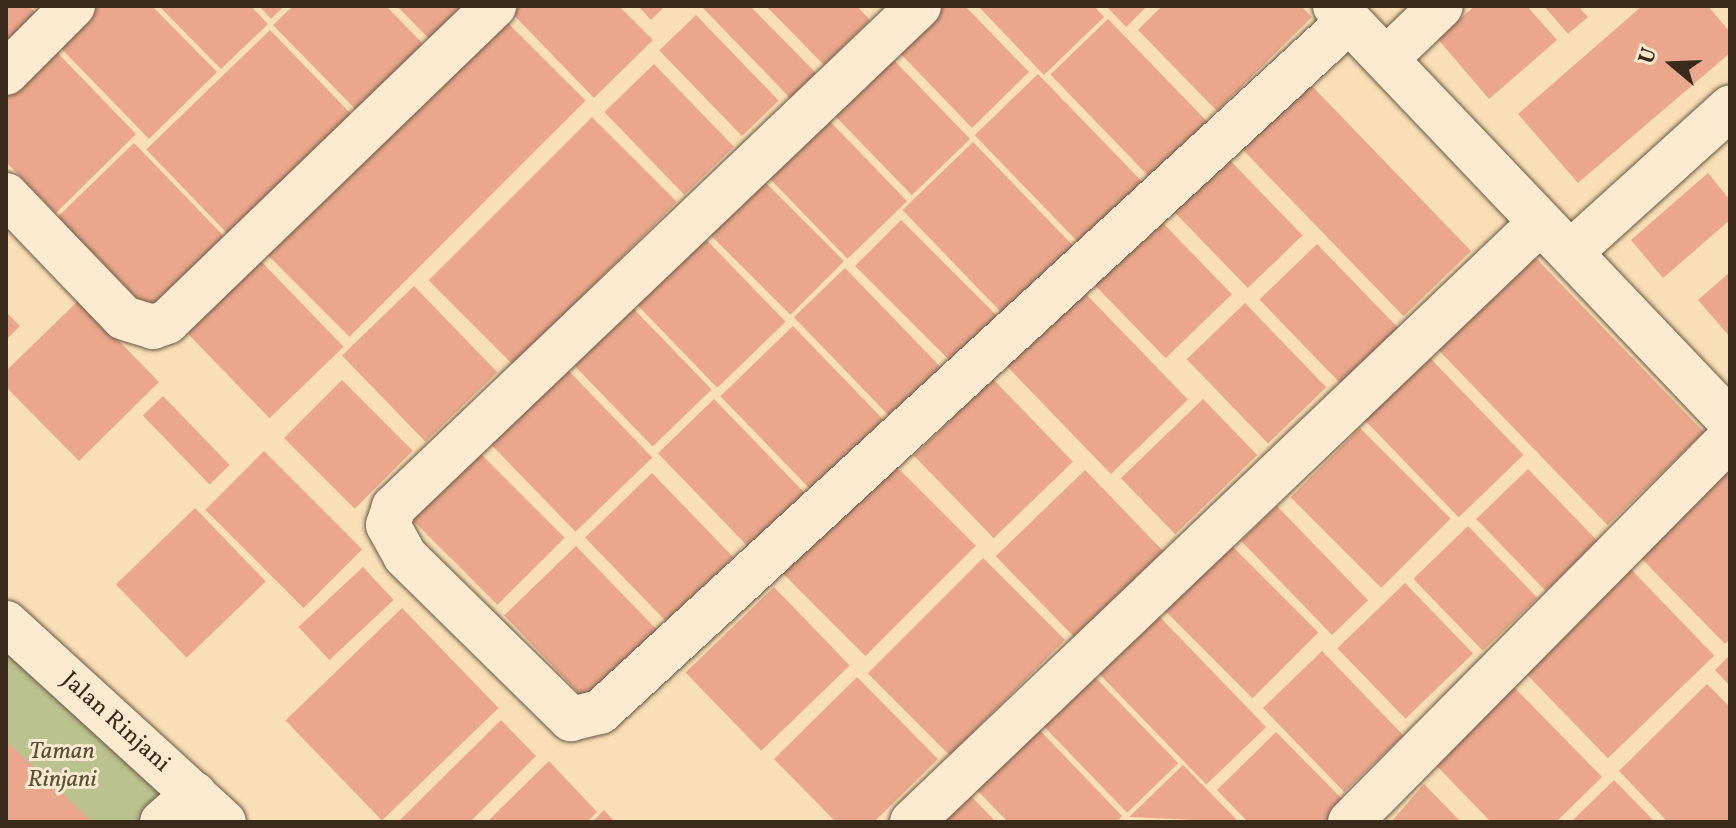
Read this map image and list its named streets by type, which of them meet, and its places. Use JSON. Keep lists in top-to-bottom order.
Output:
{
  "streets": {
    "street": ["Jalan Rinjani"]
  },
  "parks": ["Taman Rinjani"],
  "north": "left"
}
